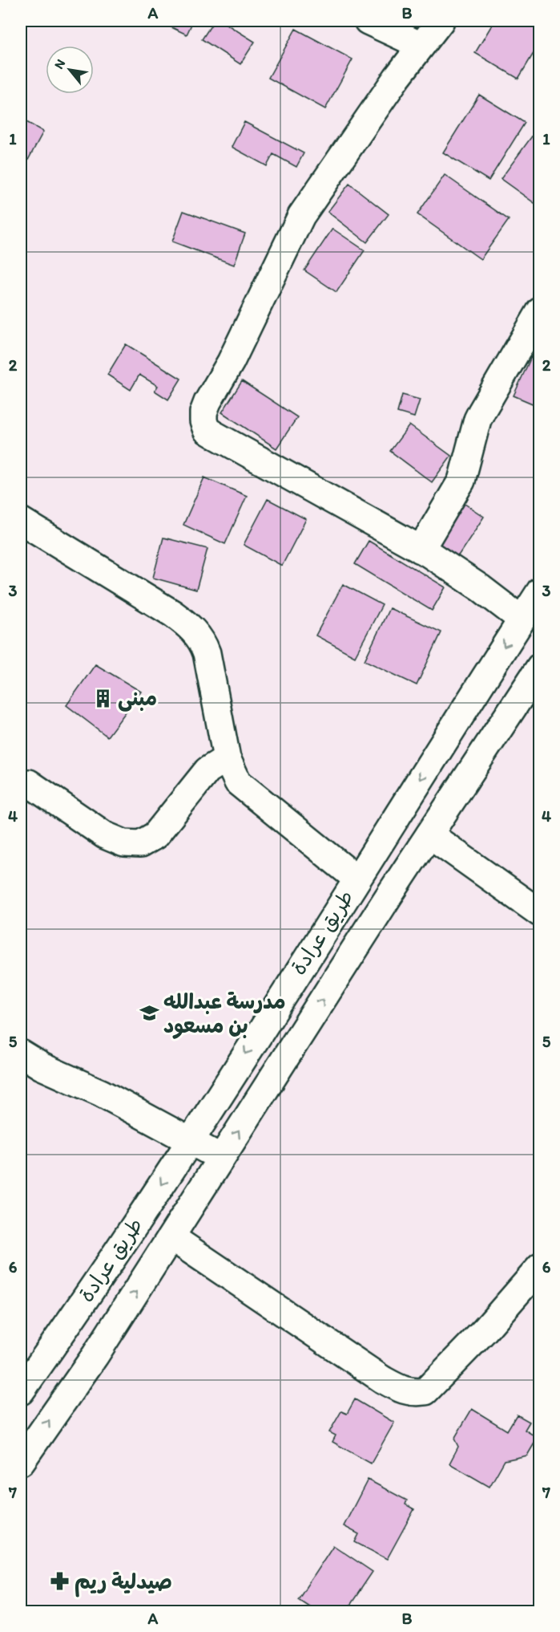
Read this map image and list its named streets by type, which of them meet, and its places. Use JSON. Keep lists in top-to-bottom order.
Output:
{
  "streets": {
    "street": ["طريق عرادة"]
  },
  "places": {
    "building": ["مبنى"],
    "school or university": ["مدرسة عبدالله بن مسعود"],
    "pharmacy": ["صيدلية ريم"]
  },
  "north": "top left",
  "grid": {
    "columns": ["A", "B"],
    "rows": [
      "1",
      "2",
      "3",
      "4",
      "5",
      "6",
      "7"
    ]
  }
}
